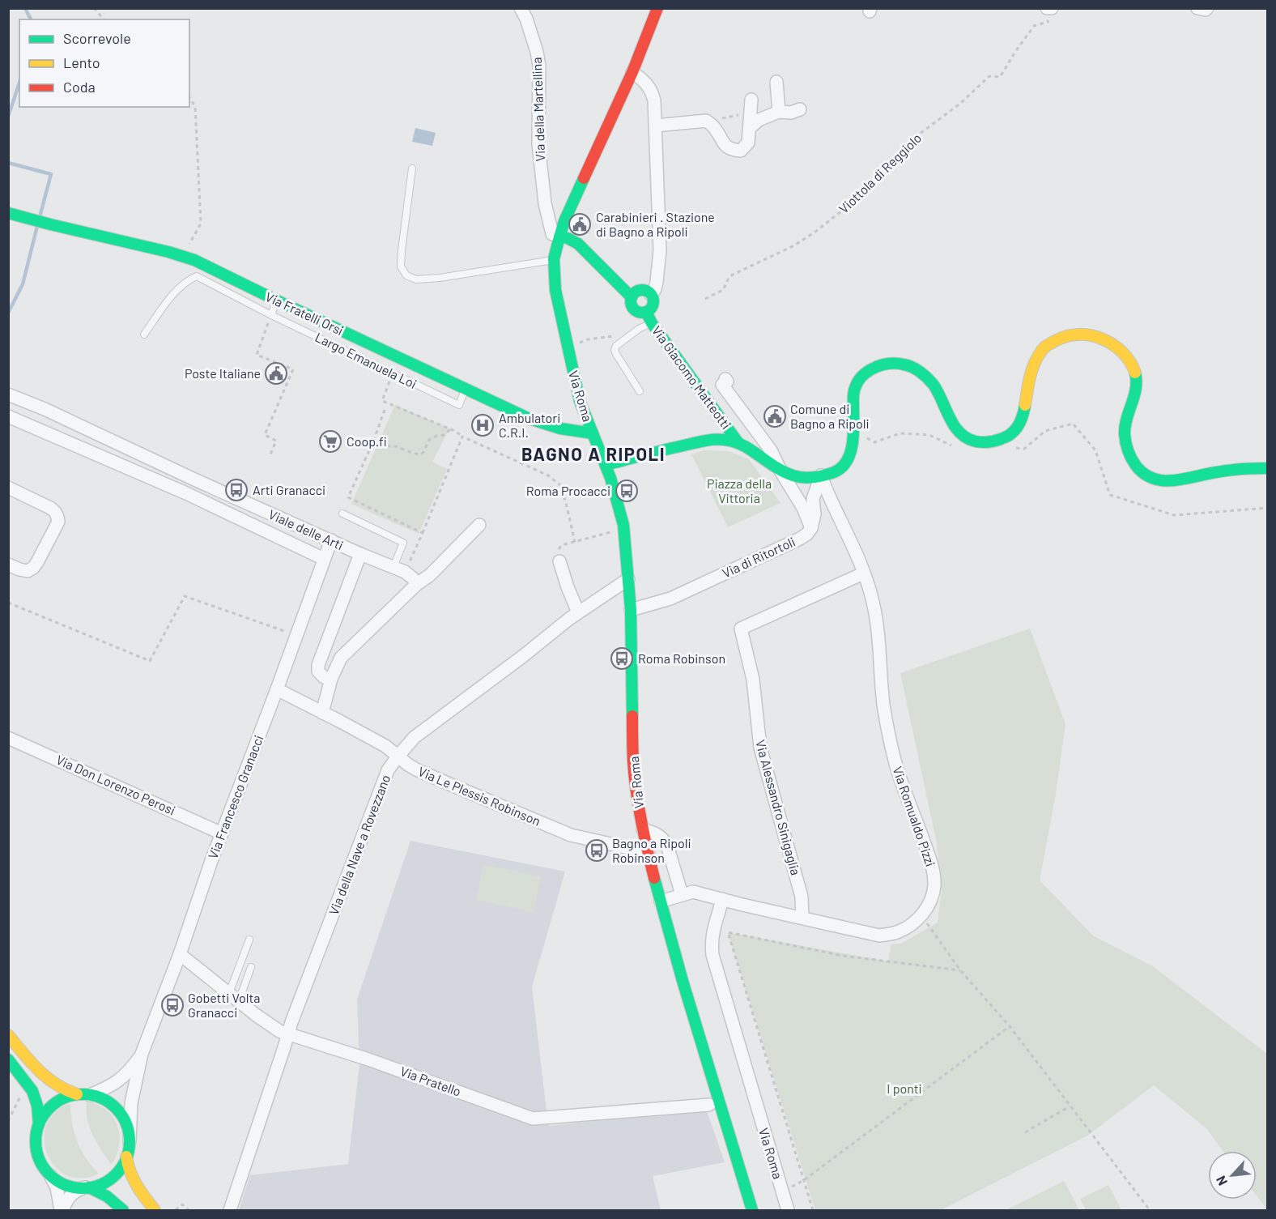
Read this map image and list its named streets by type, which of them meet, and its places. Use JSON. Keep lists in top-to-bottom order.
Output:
{
  "streets": {
    "street": [
      "Via della Martellina",
      "Via Fratelli Orsi",
      "Via Giacomo Matteotti",
      "Via Roma",
      "Viale delle Arti",
      "Via di Ritortoli",
      "Via Don Lorenzo Perosi",
      "Via Le Plessis Robinson",
      "Via Francesco Granacci",
      "Via Alessandro Sinigaglia",
      "Via Romualdo Pizzi",
      "Via della Nave a Rovezzano",
      "Via Pratello"
    ],
    "lane": ["Largo Emanuela Loi"],
    "path": ["Viottola di Reggiolo"]
  },
  "crossings": [
    ["Via della Martellina", "Via Giacomo Matteotti"],
    ["Via della Martellina", "Via Roma"],
    ["Via Fratelli Orsi", "Largo Emanuela Loi"],
    ["Via Fratelli Orsi", "Via Roma"],
    ["Via Giacomo Matteotti", "Via Roma"],
    ["Via Roma", "Via di Ritortoli"],
    ["Via Roma", "Via Le Plessis Robinson"],
    ["Via Roma", "Via Romualdo Pizzi"],
    ["Via Roma", "Via della Nave a Rovezzano"],
    ["Viale delle Arti", "Via Francesco Granacci"],
    ["Via Don Lorenzo Perosi", "Via Francesco Granacci"],
    ["Via Le Plessis Robinson", "Via Francesco Granacci"],
    ["Via Le Plessis Robinson", "Via della Nave a Rovezzano"],
    ["Via Francesco Granacci", "Via Pratello"],
    ["Via Alessandro Sinigaglia", "Via Romualdo Pizzi"],
    ["Via della Nave a Rovezzano", "Via Pratello"]
  ],
  "districts": ["BAGNO A RIPOLI"],
  "parks": ["Piazza della Vittoria", "I ponti"],
  "places": {
    "public building": ["Carabinieri . Stazione di Bagno a Ripoli", "Poste Italiane", "Comune di Bagno a Ripoli"],
    "hospital": ["Ambulatori C.R.I."],
    "supermarket": ["Coop.fi"],
    "bus stop": [
      "Arti Granacci",
      "Roma Procacci",
      "Roma Robinson",
      "Bagno a Ripoli Robinson",
      "Gobetti Volta Granacci"
    ]
  },
  "legend": ["Scorrevole", "Lento", "Coda"],
  "north": "bottom left"
}
